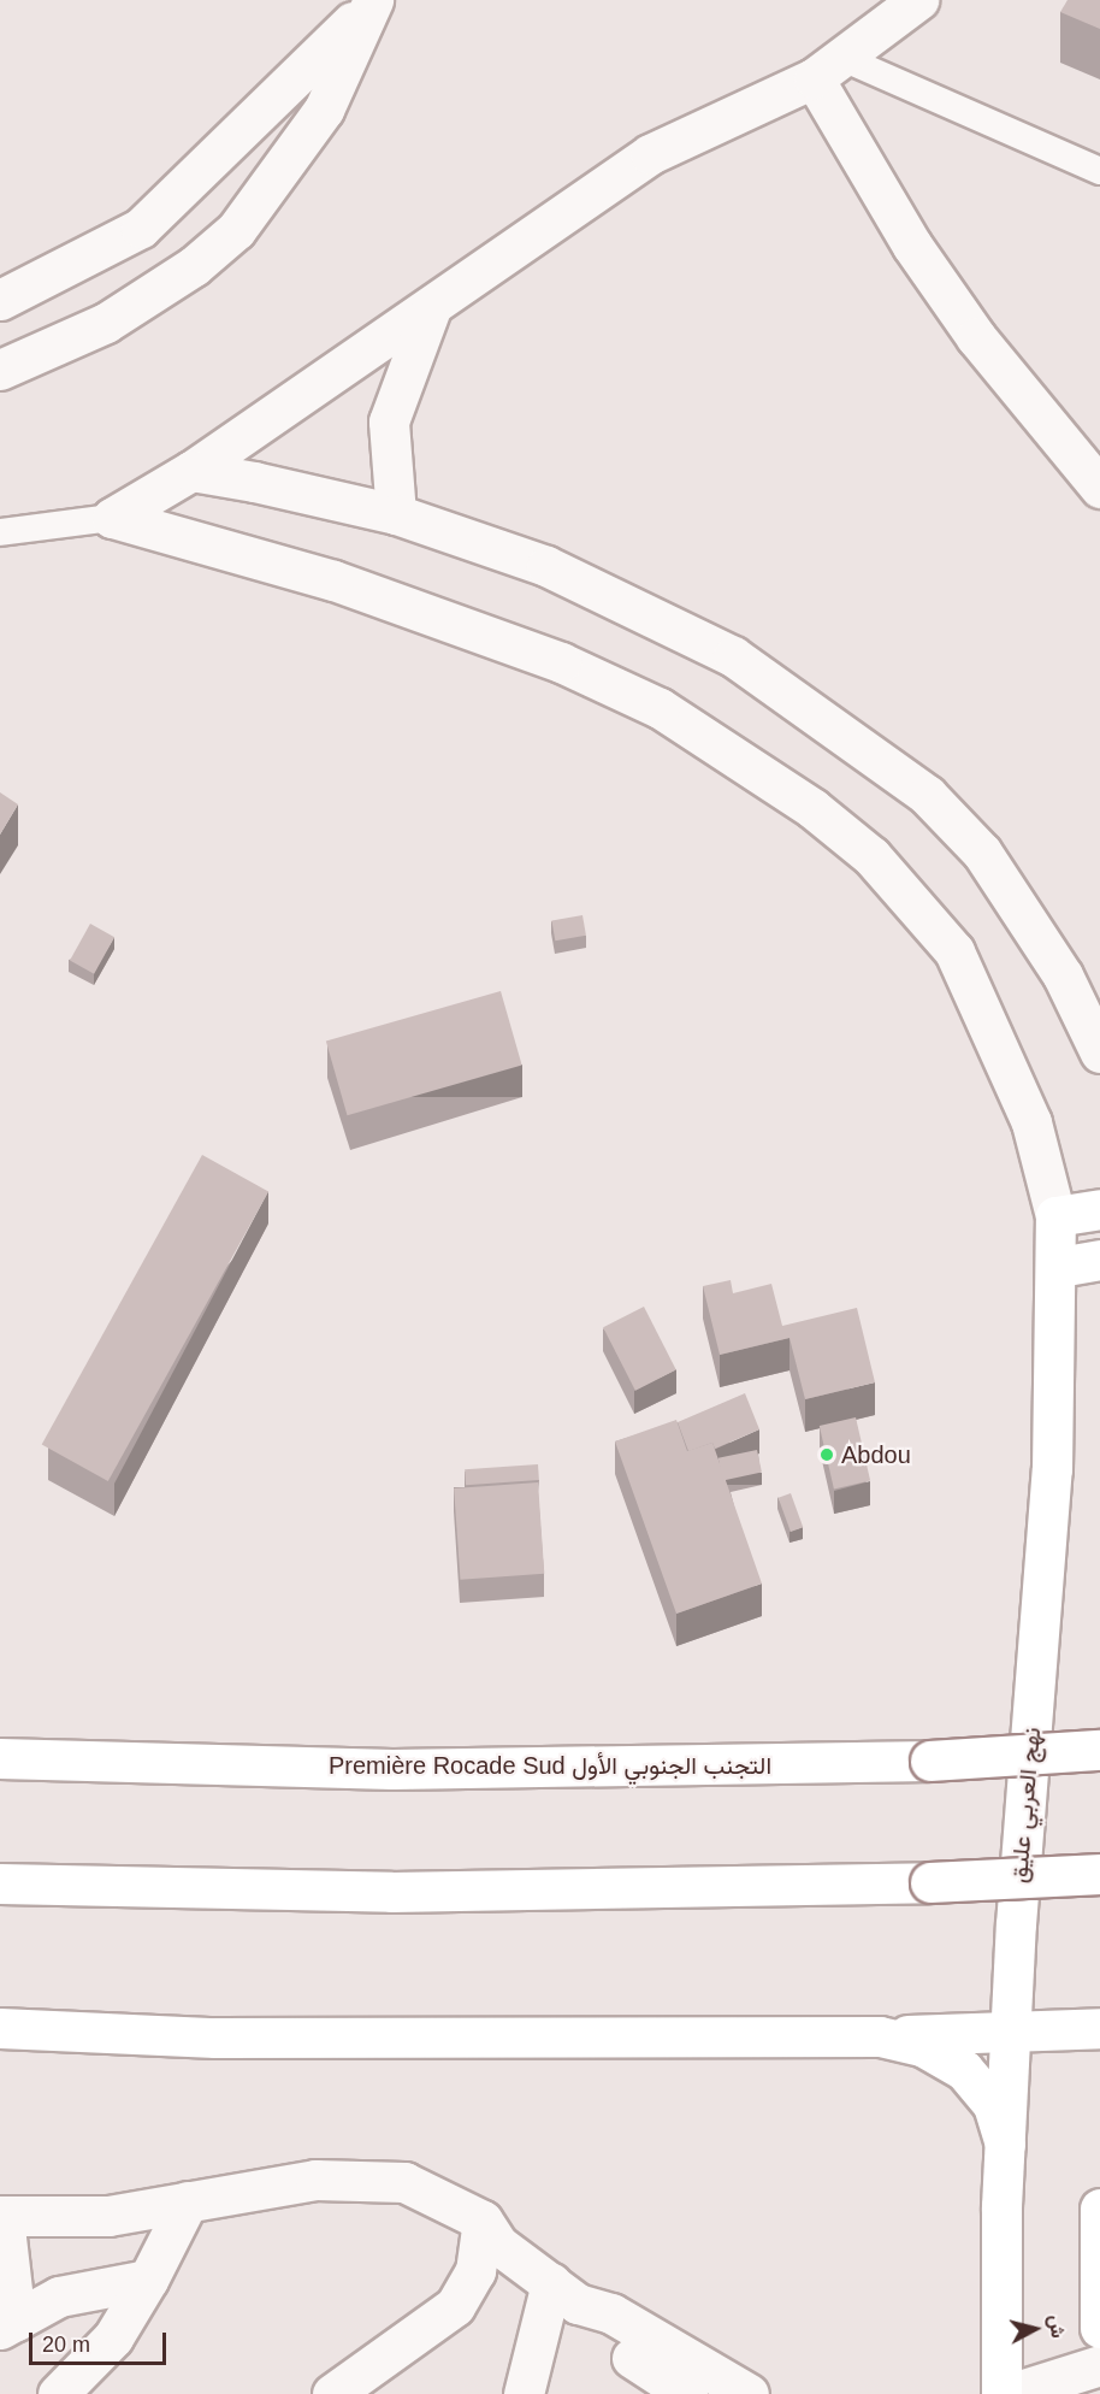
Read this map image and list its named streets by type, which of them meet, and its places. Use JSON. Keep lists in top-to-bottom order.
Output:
{
  "streets": {
    "main road": ["Première Rocade Sud التجنب الجنوبي الأول", "نهج العربي عليق"]
  },
  "places": ["Abdou"],
  "scale_bar": "20 m",
  "north": "right"
}
